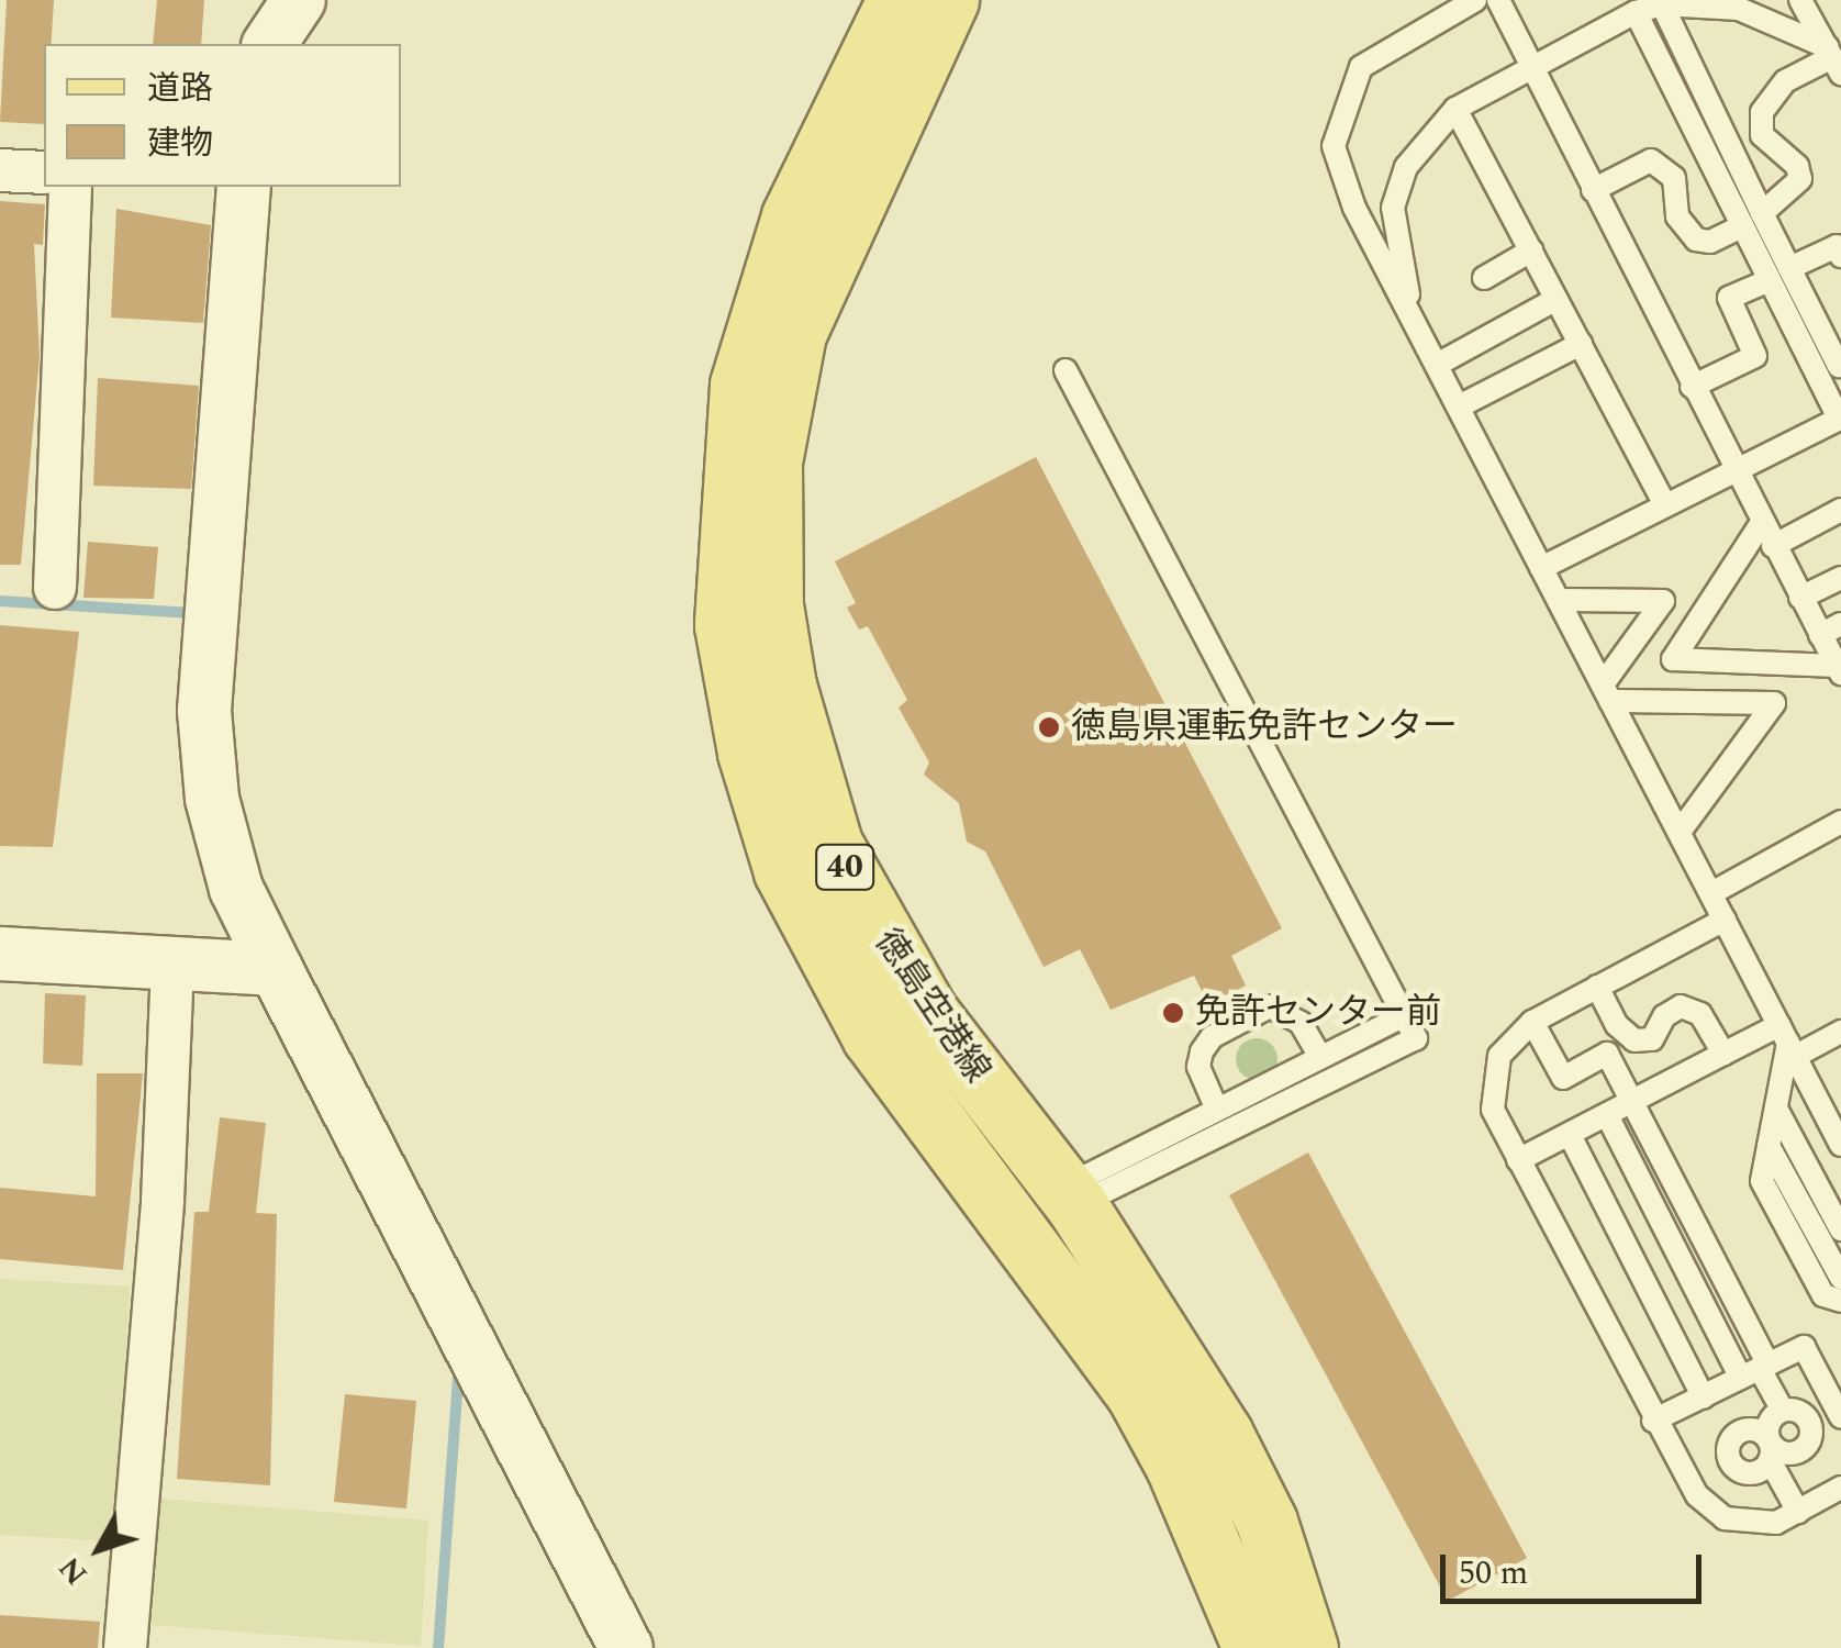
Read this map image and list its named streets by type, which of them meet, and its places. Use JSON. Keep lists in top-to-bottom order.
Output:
{
  "streets": {
    "main road": ["40", "徳島空港線"]
  },
  "places": ["徳島県運転免許センター", "免許センター前"],
  "legend": ["道路", "建物"],
  "scale_bar": "50 m",
  "north": "bottom left"
}
